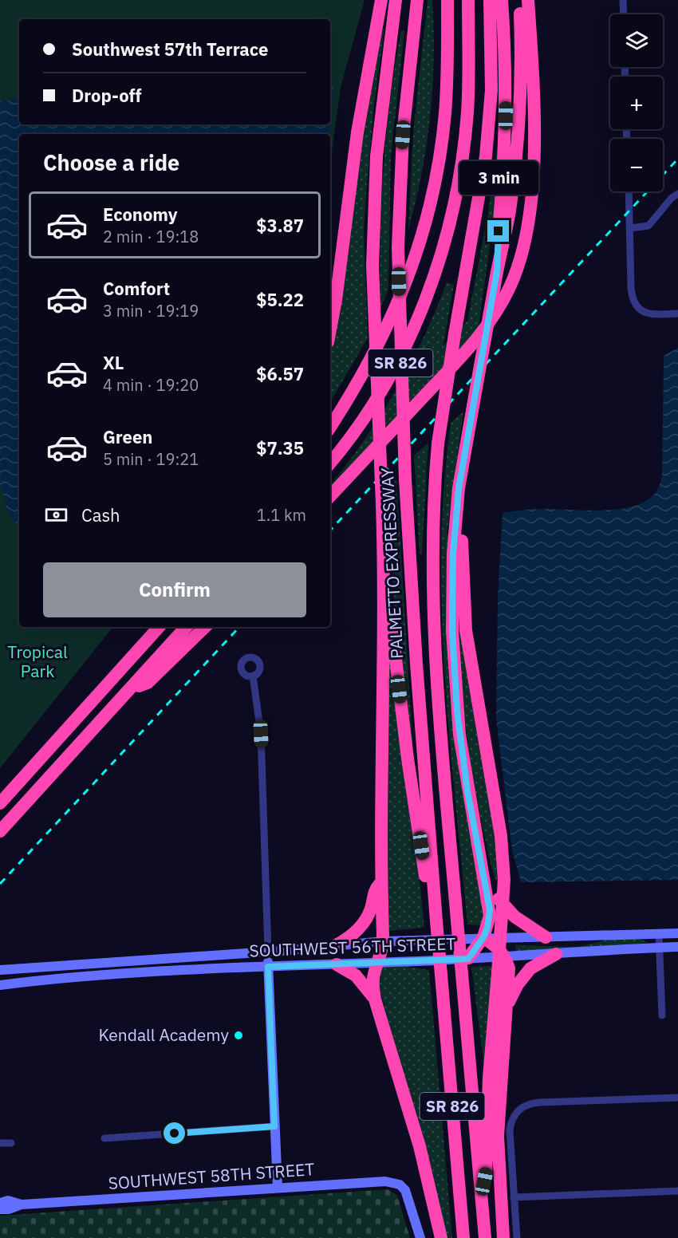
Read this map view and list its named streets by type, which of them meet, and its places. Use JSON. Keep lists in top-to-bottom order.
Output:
{
  "streets": {
    "highway": ["SR 826", "PALMETTO EXPRESSWAY"],
    "main road": ["SOUTHWEST 56TH STREET", "SOUTHWEST 58TH STREET"]
  },
  "parks": ["Tropical Park"],
  "places": ["Kendall Academy"],
  "page": {
    "map_buttons": ["+", "−"],
    "banner": ["Southwest 57th Terrace", "Drop-off"],
    "heading": "Choose a ride",
    "bubble": "3 min",
    "list": [
      {
        "name": "Economy",
        "note": "2 min · 19:18",
        "value": "$3.87"
      },
      {
        "name": "Comfort",
        "note": "3 min · 19:19",
        "value": "$5.22"
      },
      {
        "name": "XL",
        "note": "4 min · 19:20",
        "value": "$6.57"
      },
      {
        "name": "Green",
        "note": "5 min · 19:21",
        "value": "$7.35"
      }
    ],
    "pay": ["Cash", "1.1 km"],
    "buttons": "Confirm"
  }
}
